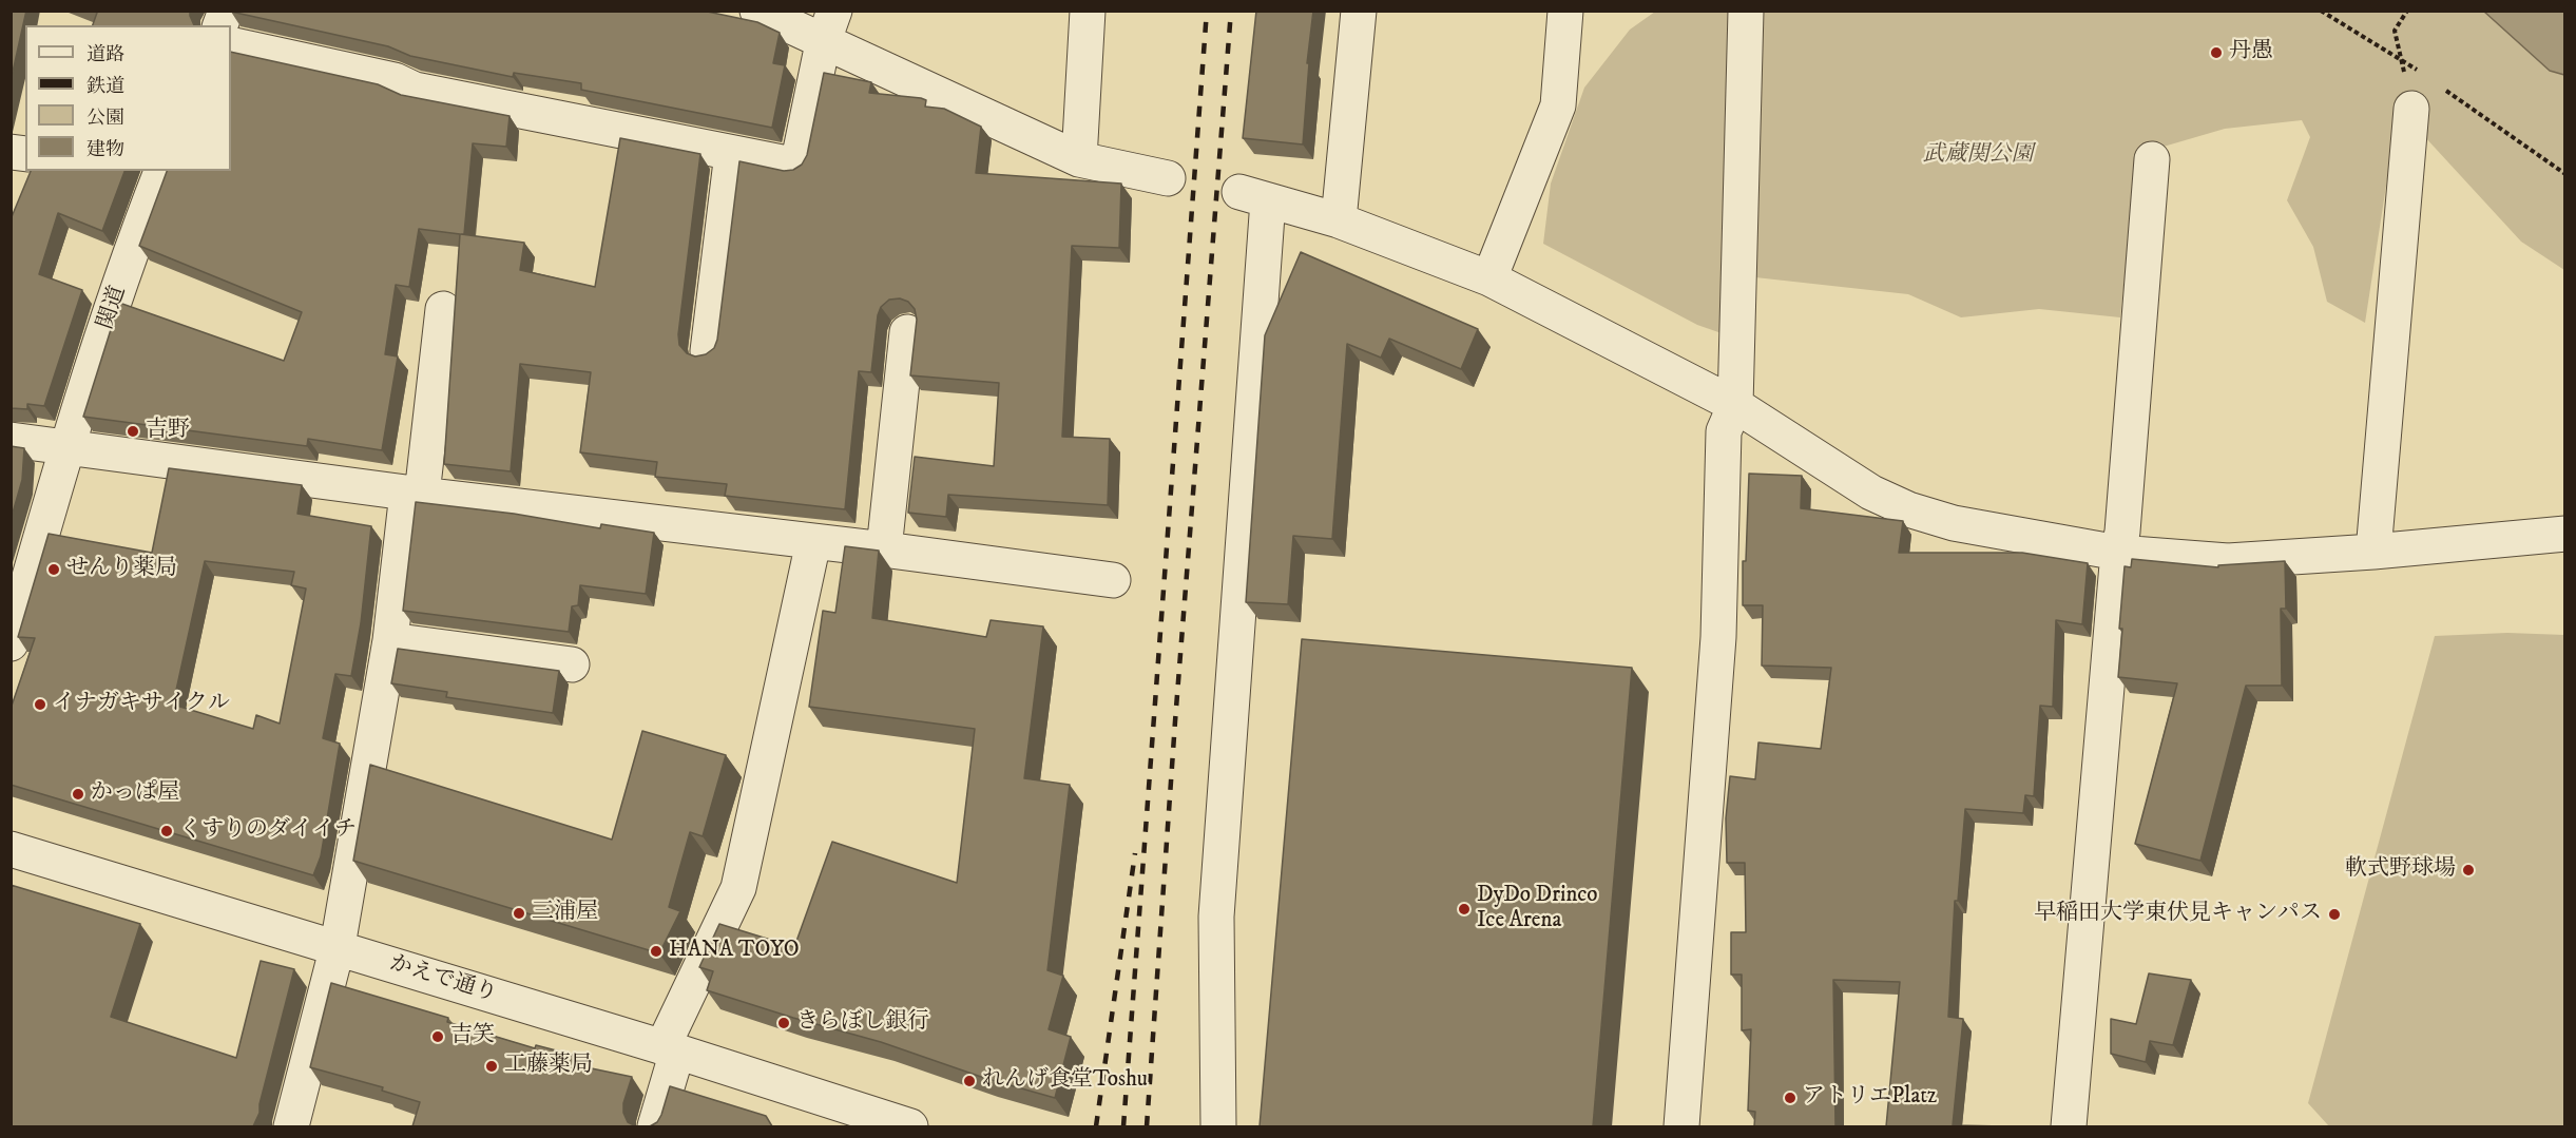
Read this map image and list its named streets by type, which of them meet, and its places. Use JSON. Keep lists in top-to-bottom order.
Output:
{
  "streets": {
    "street": ["関道", "かえで通り"]
  },
  "parks": ["武蔵関公園"],
  "places": [
    "丹愚",
    "吉野",
    "せんり薬局",
    "イナガキサイクル",
    "かっぱ屋",
    "くすりのダイイチ",
    "軟式野球場",
    "DyDo Drinco Ice Arena",
    "三浦屋",
    "早稲田大学東伏見キャンパス",
    "HANA TOYO",
    "きらぼし銀行",
    "吉笑",
    "工藤薬局",
    "れんげ食堂Toshu",
    "アトリエPlatz"
  ],
  "legend": [
    "道路",
    "鉄道",
    "公園",
    "建物"
  ]
}
